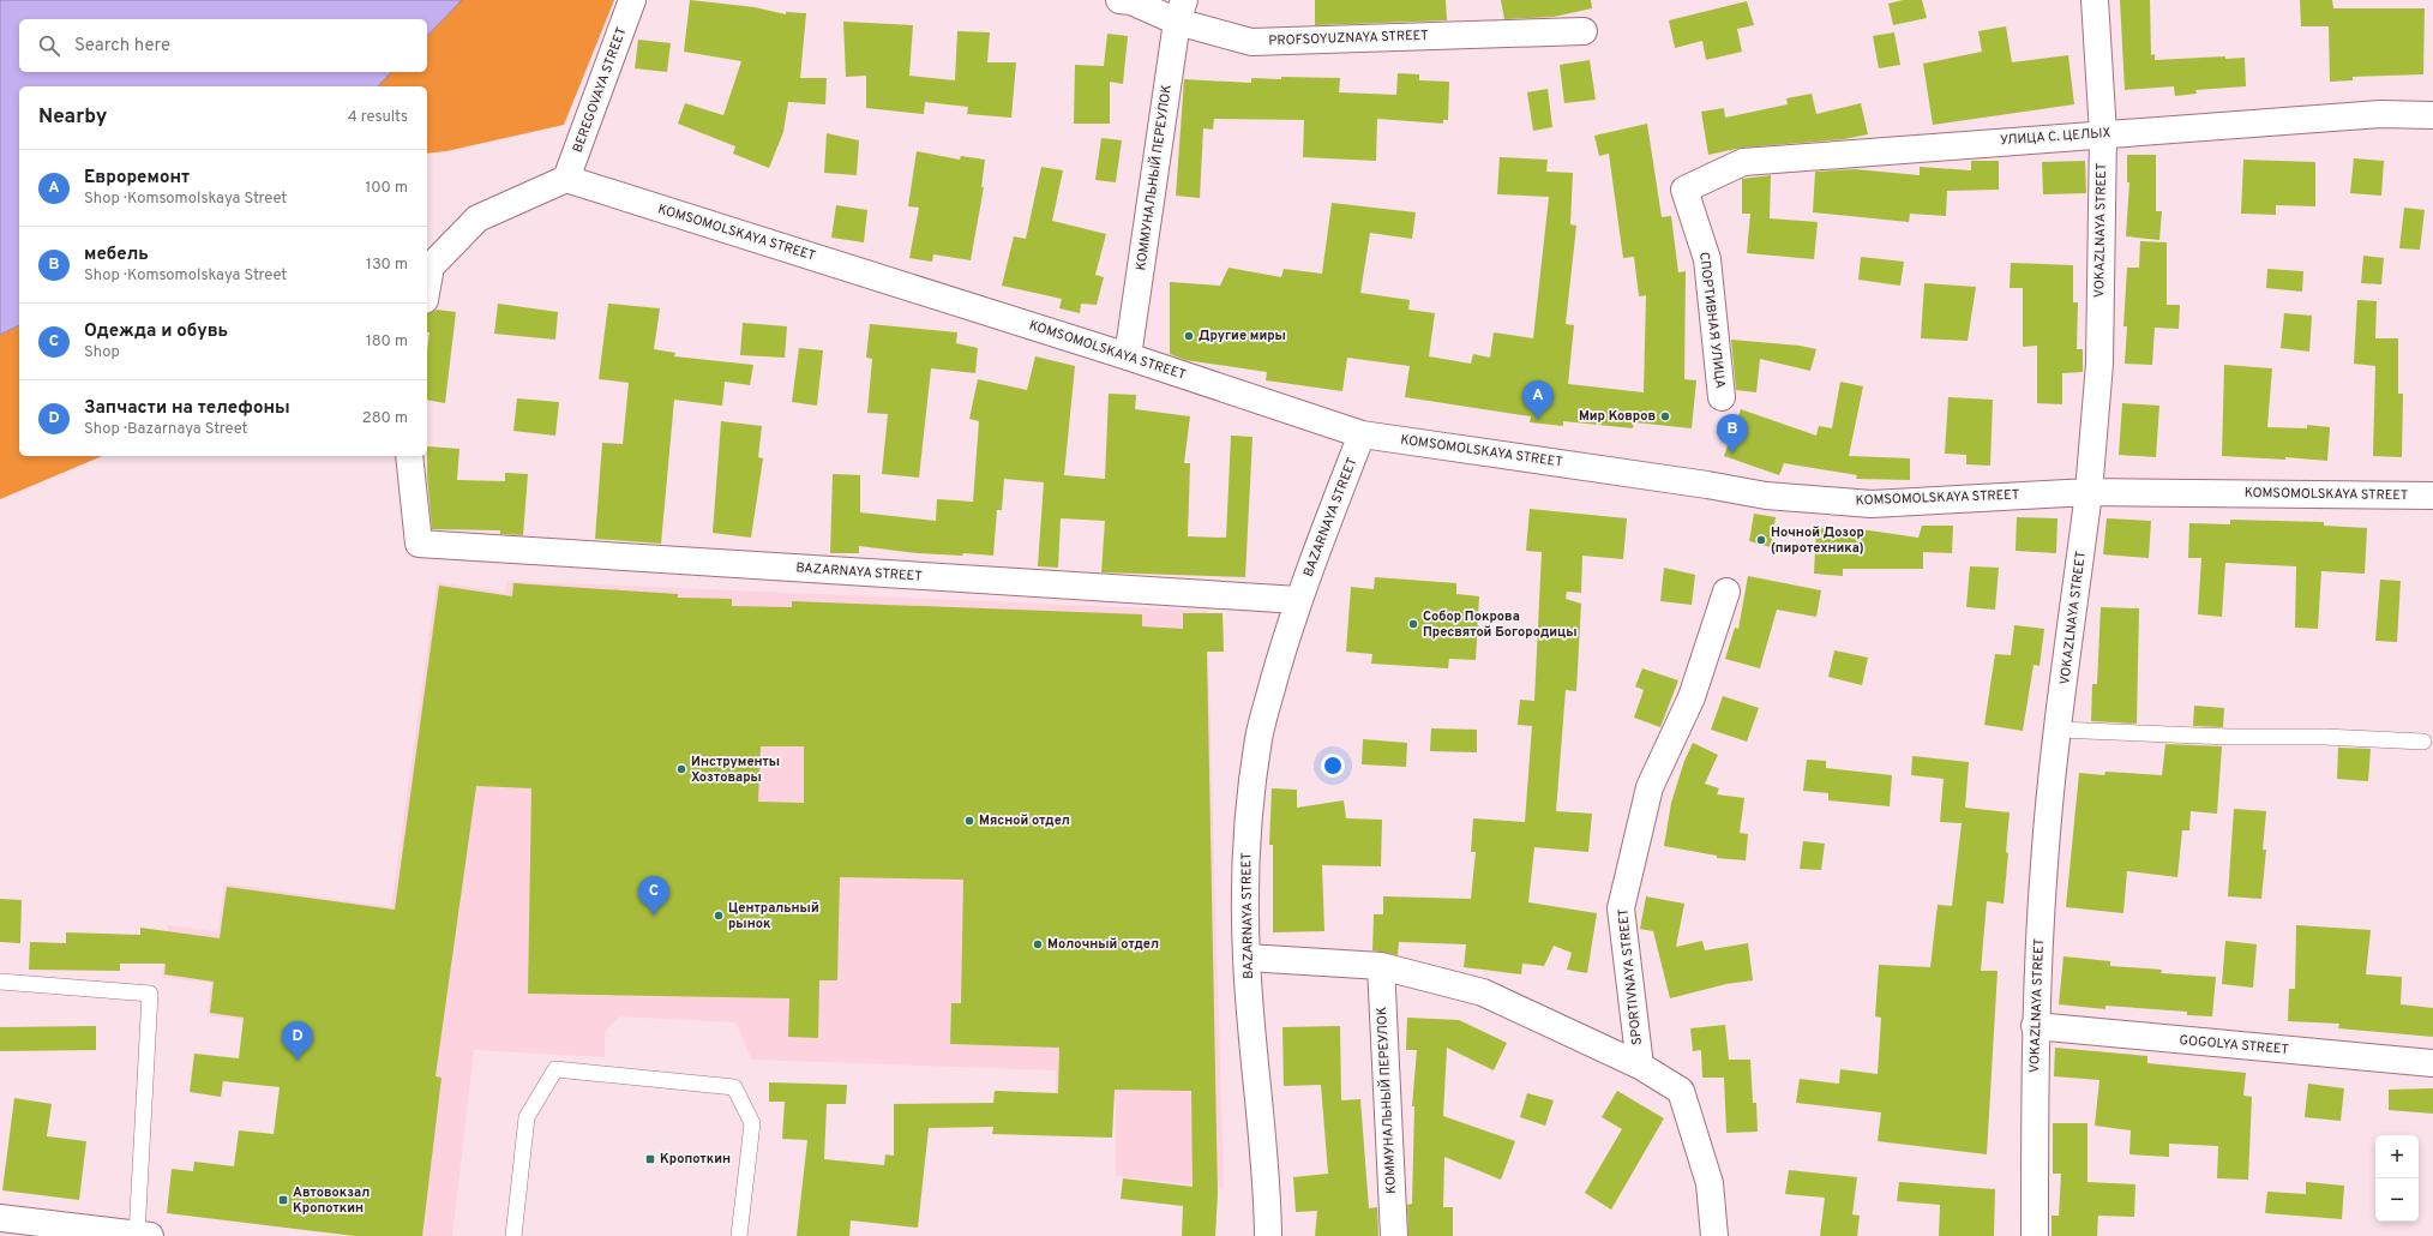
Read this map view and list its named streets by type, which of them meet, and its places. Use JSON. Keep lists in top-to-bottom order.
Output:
{
  "streets": {
    "street": [
      "PROFSOYUZNAYA STREET",
      "BEREGOVAYA STREET",
      "УЛИЦА С. ЦЕЛЫХ",
      "КОММУНАЛЬНЫЙ ПЕРЕУЛОК",
      "VOKAZLNAYA STREET",
      "KOMSOMOLSKAYA STREET",
      "СПОРТИВНАЯ УЛИЦА",
      "BAZARNAYA STREET",
      "SPORTIVNAYA STREET",
      "GOGOLYA STREET"
    ]
  },
  "crossings": [
    ["PROFSOYUZNAYA STREET", "КОММУНАЛЬНЫЙ ПЕРЕУЛОК"],
    ["BEREGOVAYA STREET", "KOMSOMOLSKAYA STREET"],
    ["УЛИЦА С. ЦЕЛЫХ", "VOKAZLNAYA STREET"],
    ["УЛИЦА С. ЦЕЛЫХ", "СПОРТИВНАЯ УЛИЦА"],
    ["КОММУНАЛЬНЫЙ ПЕРЕУЛОК", "KOMSOMOLSKAYA STREET"],
    ["VOKAZLNAYA STREET", "KOMSOMOLSKAYA STREET"],
    ["VOKAZLNAYA STREET", "GOGOLYA STREET"],
    ["KOMSOMOLSKAYA STREET", "BAZARNAYA STREET"]
  ],
  "places": {
    "other": [
      "Другие миры",
      "Мир Ковров",
      "Ночной Дозор (пиротехника)",
      "Собор Покрова Пресвятой Богородицы",
      "Инструменты Хозтовары",
      "Мясной отдел",
      "Центральный рынок",
      "Молочный отдел"
    ],
    "transit": ["Кропоткин", "Автовокзал Кропоткин"]
  },
  "page": {
    "search": "Search here",
    "heading": ["Nearby", "4 results"],
    "list": [
      {
        "mark": "A",
        "name": "Евроремонт",
        "note": "Shop · Komsomolskaya Street",
        "value": "100 m"
      },
      {
        "mark": "B",
        "name": "мебель",
        "note": "Shop · Komsomolskaya Street",
        "value": "130 m"
      },
      {
        "mark": "C",
        "name": "Одежда и обувь",
        "note": "Shop",
        "value": "180 m"
      },
      {
        "mark": "D",
        "name": "Запчасти на телефоны",
        "note": "Shop · Bazarnaya Street",
        "value": "280 m"
      }
    ],
    "pins": [
      "A",
      "B",
      "C",
      "D"
    ],
    "map_buttons": ["+", "−"]
  }
}
